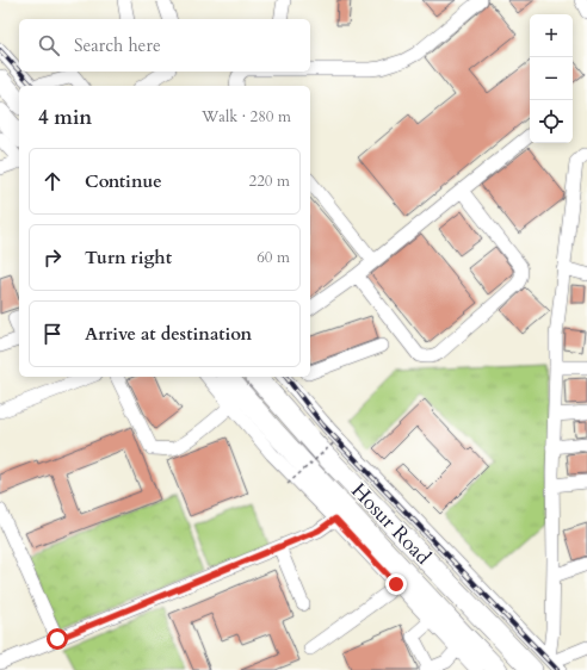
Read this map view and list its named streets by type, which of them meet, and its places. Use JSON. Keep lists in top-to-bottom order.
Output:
{
  "streets": {
    "highway": ["Hosur Road"]
  },
  "page": {
    "map_buttons": ["+", "−"],
    "search": "Search here",
    "heading": ["4 min", "Walk · 280 m"],
    "list": [
      ["Continue", "220 m"],
      ["Turn right", "60 m"],
      "Arrive at destination"
    ]
  }
}
